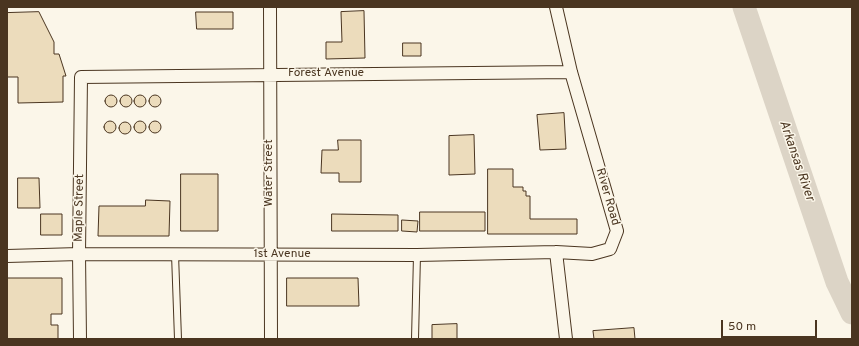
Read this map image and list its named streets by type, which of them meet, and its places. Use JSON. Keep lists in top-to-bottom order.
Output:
{
  "streets": {
    "street": [
      "Forest Avenue",
      "Water Street",
      "River Road",
      "Maple Street",
      "1st Avenue"
    ]
  },
  "crossings": [
    ["Forest Avenue", "Water Street"],
    ["Forest Avenue", "River Road"],
    ["Forest Avenue", "Maple Street"],
    ["Water Street", "1st Avenue"],
    ["River Road", "1st Avenue"],
    ["Maple Street", "1st Avenue"]
  ],
  "water": ["Arkansas River"],
  "scale_bar": "50 m"
}
